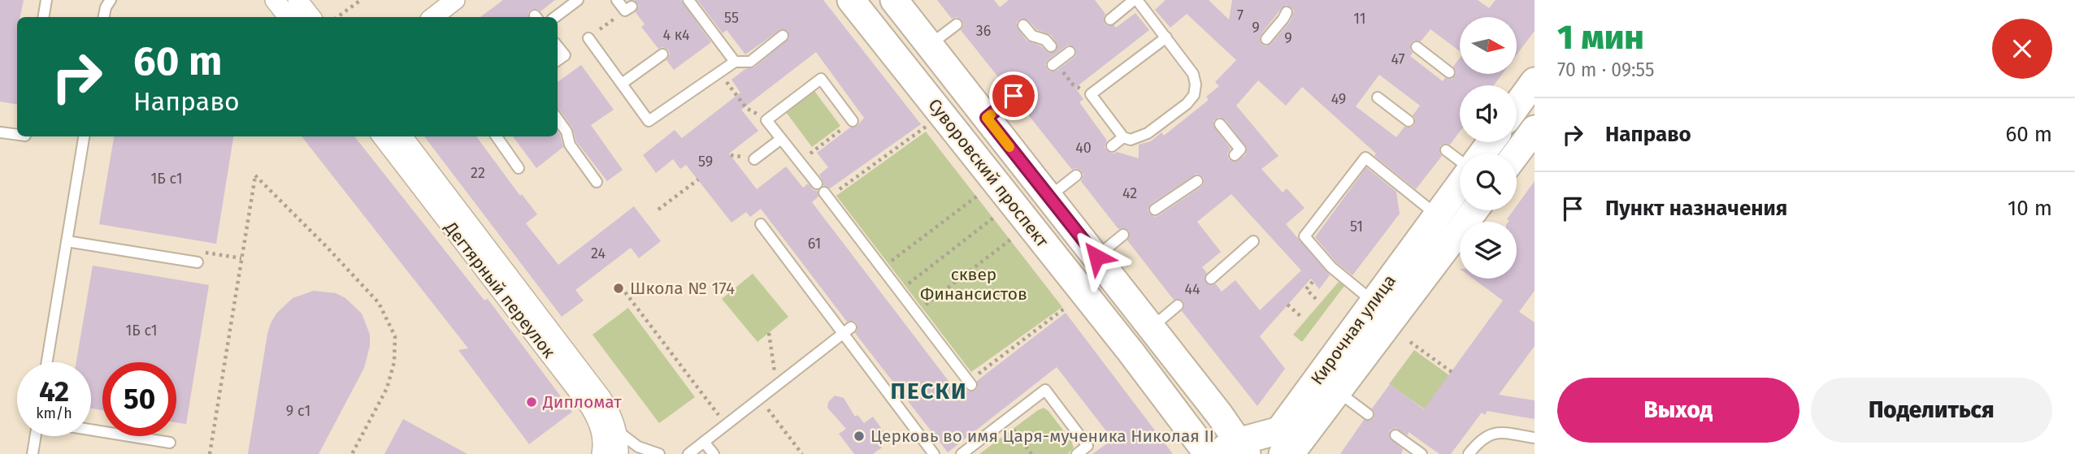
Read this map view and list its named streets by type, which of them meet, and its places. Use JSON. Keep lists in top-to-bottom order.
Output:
{
  "streets": {
    "main road": ["Суворовский проспект", "Кирочная улица"],
    "street": ["Дегтярный переулок"]
  },
  "crossings": [
    ["Суворовский проспект", "Кирочная улица"]
  ],
  "districts": ["ПЕСКИ"],
  "parks": ["сквер Финансистов"],
  "places": ["Школа № 174", "Дипломат", "Церковь во имя Царя-мученика Николая II"],
  "house_numbers": [
    "7",
    "55",
    "11",
    "9",
    "36",
    "4 к4",
    "9",
    "47",
    "49",
    "40",
    "59",
    "22",
    "1Б с1",
    "42",
    "51",
    "61",
    "24",
    "44",
    "1Б с1",
    "9 с1"
  ],
  "north": "right",
  "page": {
    "heading": ["1 мин", "70 m · 09:55"],
    "turn": ["60 m", "Направо"],
    "list": [
      {
        "name": "Направо",
        "value": "60 m"
      },
      {
        "name": "Пункт назначения",
        "value": "10 m"
      }
    ],
    "speed": "42 km/h",
    "limit": "50",
    "buttons": ["Выход", "Поделиться"]
  }
}
